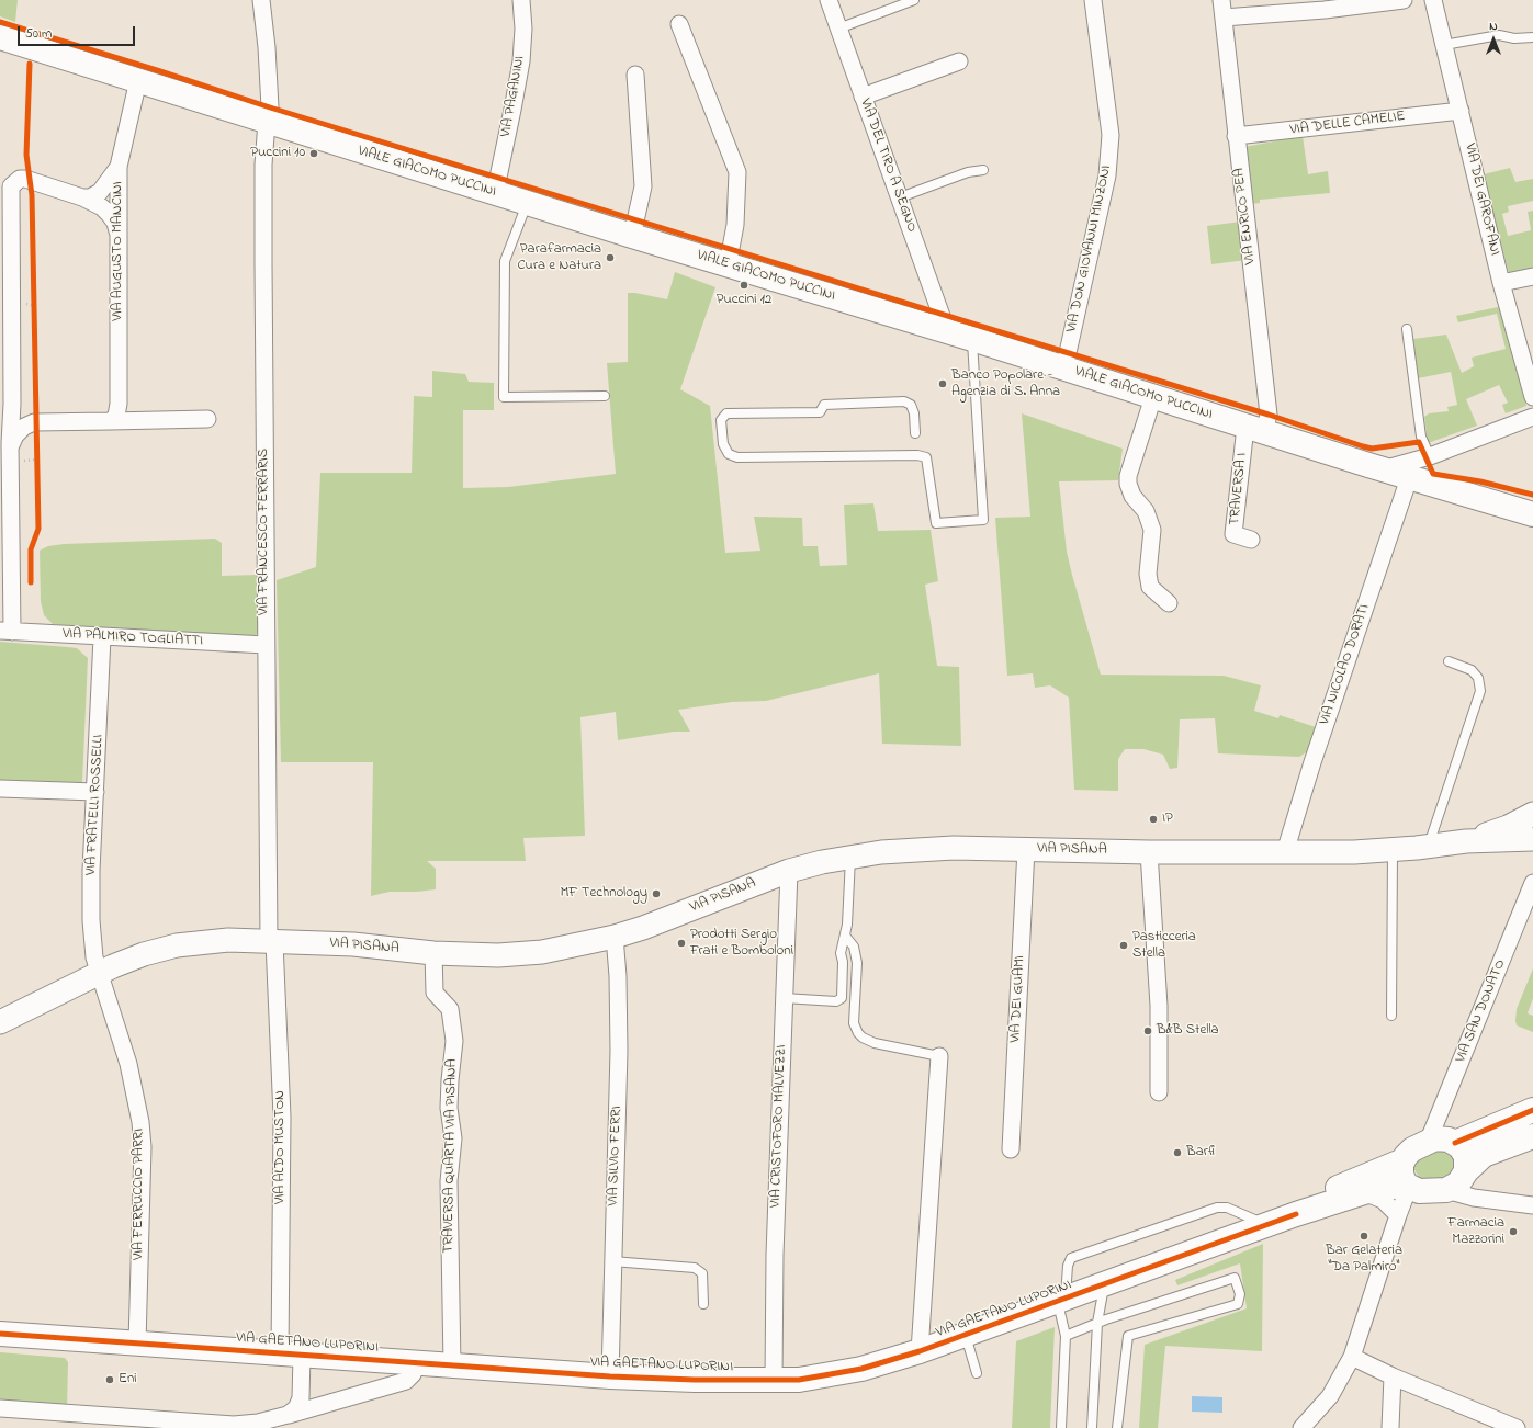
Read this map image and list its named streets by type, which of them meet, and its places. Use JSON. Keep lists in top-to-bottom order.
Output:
{
  "streets": {
    "main road": ["VIALE GIACOMO PUCCINI", "VIA PISANA", "VIA GAETANO LUPORINI"],
    "street": [
      "VIA PAGANINI",
      "VIA DELLE CAMELIE",
      "VIA DEL TIRO A SEGNO",
      "VIA DEI GAROFANI",
      "VIA ENRICO PEA",
      "VIA DON GIOVANNI MINZONI",
      "VIA AUGUSTO MANCINI",
      "TRAVERSA I",
      "VIA FRANCESCO FERRARIS",
      "VIA PALMIRO TOGLIATTI",
      "VIA NICOLAO DORATI",
      "VIA FRATELLI ROSSELLI",
      "VIA DEI GUAMI",
      "VIA SAN DONATO",
      "VIA CRISTOFORO MALVEZZI",
      "VIA ALDO MUSTON",
      "TRAVERSA QUARTA VIA PISANA",
      "VIA SILVIO FERRI",
      "VIA FERRUCCIO PARRI"
    ]
  },
  "crossings": [
    ["VIA PAGANINI", "VIALE GIACOMO PUCCINI"],
    ["VIA DELLE CAMELIE", "VIA DEI GAROFANI"],
    ["VIA DELLE CAMELIE", "VIA ENRICO PEA"],
    ["VIA DEL TIRO A SEGNO", "VIALE GIACOMO PUCCINI"],
    ["VIALE GIACOMO PUCCINI", "VIA ENRICO PEA"],
    ["VIALE GIACOMO PUCCINI", "VIA DON GIOVANNI MINZONI"],
    ["VIALE GIACOMO PUCCINI", "VIA AUGUSTO MANCINI"],
    ["VIALE GIACOMO PUCCINI", "TRAVERSA I"],
    ["VIALE GIACOMO PUCCINI", "VIA FRANCESCO FERRARIS"],
    ["VIALE GIACOMO PUCCINI", "VIA NICOLAO DORATI"],
    ["VIA ENRICO PEA", "TRAVERSA I"],
    ["VIA FRANCESCO FERRARIS", "VIA PALMIRO TOGLIATTI"],
    ["VIA FRANCESCO FERRARIS", "VIA PISANA"],
    ["VIA FRANCESCO FERRARIS", "VIA ALDO MUSTON"],
    ["VIA PALMIRO TOGLIATTI", "VIA FRATELLI ROSSELLI"],
    ["VIA NICOLAO DORATI", "VIA PISANA"],
    ["VIA FRATELLI ROSSELLI", "VIA PISANA"],
    ["VIA FRATELLI ROSSELLI", "VIA FERRUCCIO PARRI"],
    ["VIA PISANA", "VIA DEI GUAMI"],
    ["VIA PISANA", "VIA CRISTOFORO MALVEZZI"],
    ["VIA PISANA", "VIA ALDO MUSTON"],
    ["VIA PISANA", "TRAVERSA QUARTA VIA PISANA"],
    ["VIA PISANA", "VIA SILVIO FERRI"],
    ["VIA PISANA", "VIA FERRUCCIO PARRI"],
    ["VIA SAN DONATO", "VIA GAETANO LUPORINI"],
    ["VIA CRISTOFORO MALVEZZI", "VIA GAETANO LUPORINI"],
    ["VIA ALDO MUSTON", "VIA GAETANO LUPORINI"],
    ["TRAVERSA QUARTA VIA PISANA", "VIA GAETANO LUPORINI"],
    ["VIA SILVIO FERRI", "VIA GAETANO LUPORINI"],
    ["VIA FERRUCCIO PARRI", "VIA GAETANO LUPORINI"]
  ],
  "places": [
    "Puccini 10",
    "Parafarmacia Cura e Natura",
    "Puccini 12",
    "Banco Popolare - Agenzia di S. Anna",
    "IP",
    "MF Technology",
    "Prodotti Sergio Frati e Bomboloni",
    "Pasticceria Stella",
    "B&B Stella",
    "Barfi",
    "Farmacia Mazzorini",
    "Bar Gelateria \"Da Palmiro\"",
    "Eni"
  ],
  "scale_bar": "50 m",
  "north": "top"
}
